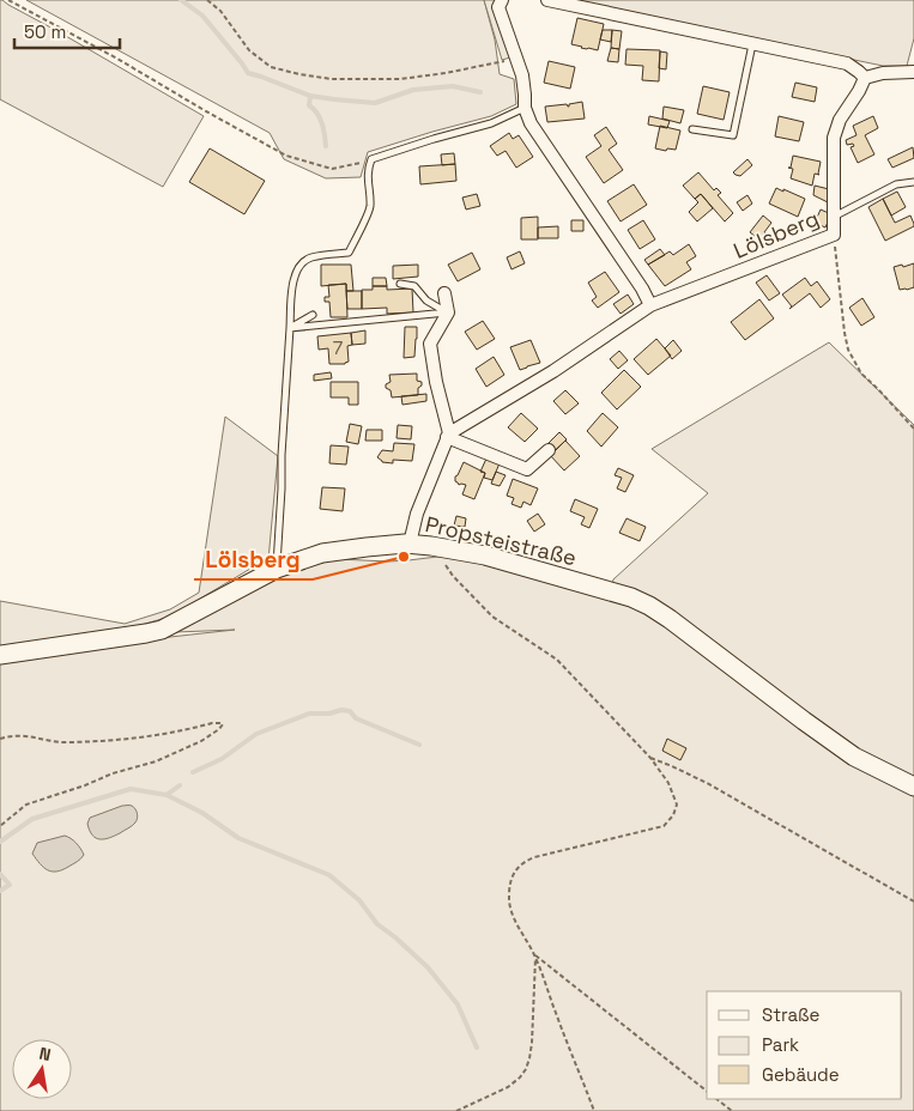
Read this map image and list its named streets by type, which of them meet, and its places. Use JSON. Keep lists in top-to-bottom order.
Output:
{
  "streets": {
    "street": ["Lölsberg", "Propsteistraße"]
  },
  "places": ["Lölsberg"],
  "house_numbers": ["7"],
  "legend": ["Straße", "Park", "Gebäude"],
  "scale_bar": "50 m",
  "north": "top"
}
